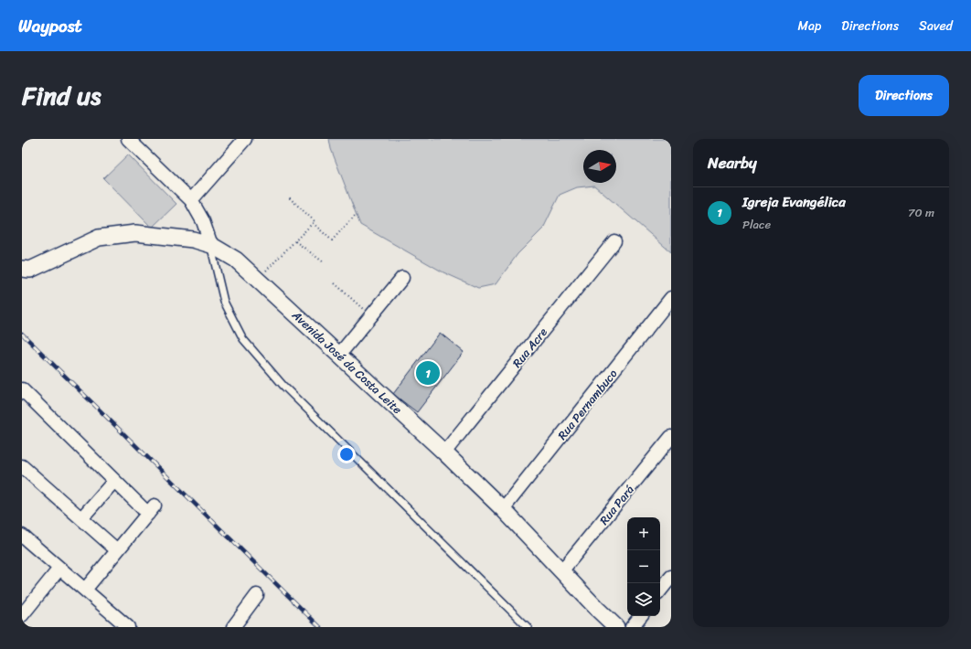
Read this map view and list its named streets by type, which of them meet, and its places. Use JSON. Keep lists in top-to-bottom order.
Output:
{
  "streets": {
    "street": [
      "Rua Acre",
      "Avenida José da Costa Leite",
      "Rua Pernambuco",
      "Rua Pará"
    ]
  },
  "crossings": [
    ["Rua Acre", "Avenida José da Costa Leite"],
    ["Avenida José da Costa Leite", "Rua Pernambuco"],
    ["Avenida José da Costa Leite", "Rua Pará"]
  ],
  "north": "right",
  "page": {
    "header": "Waypost",
    "nav": ["Map", "Directions", "Saved"],
    "title": "Find us",
    "buttons": "Directions",
    "heading": "Nearby",
    "list": [
      {
        "mark": "1",
        "name": "Igreja Evangélica",
        "note": "Place",
        "value": "70 m"
      }
    ],
    "pins": "1",
    "map_buttons": ["+", "−"]
  }
}
